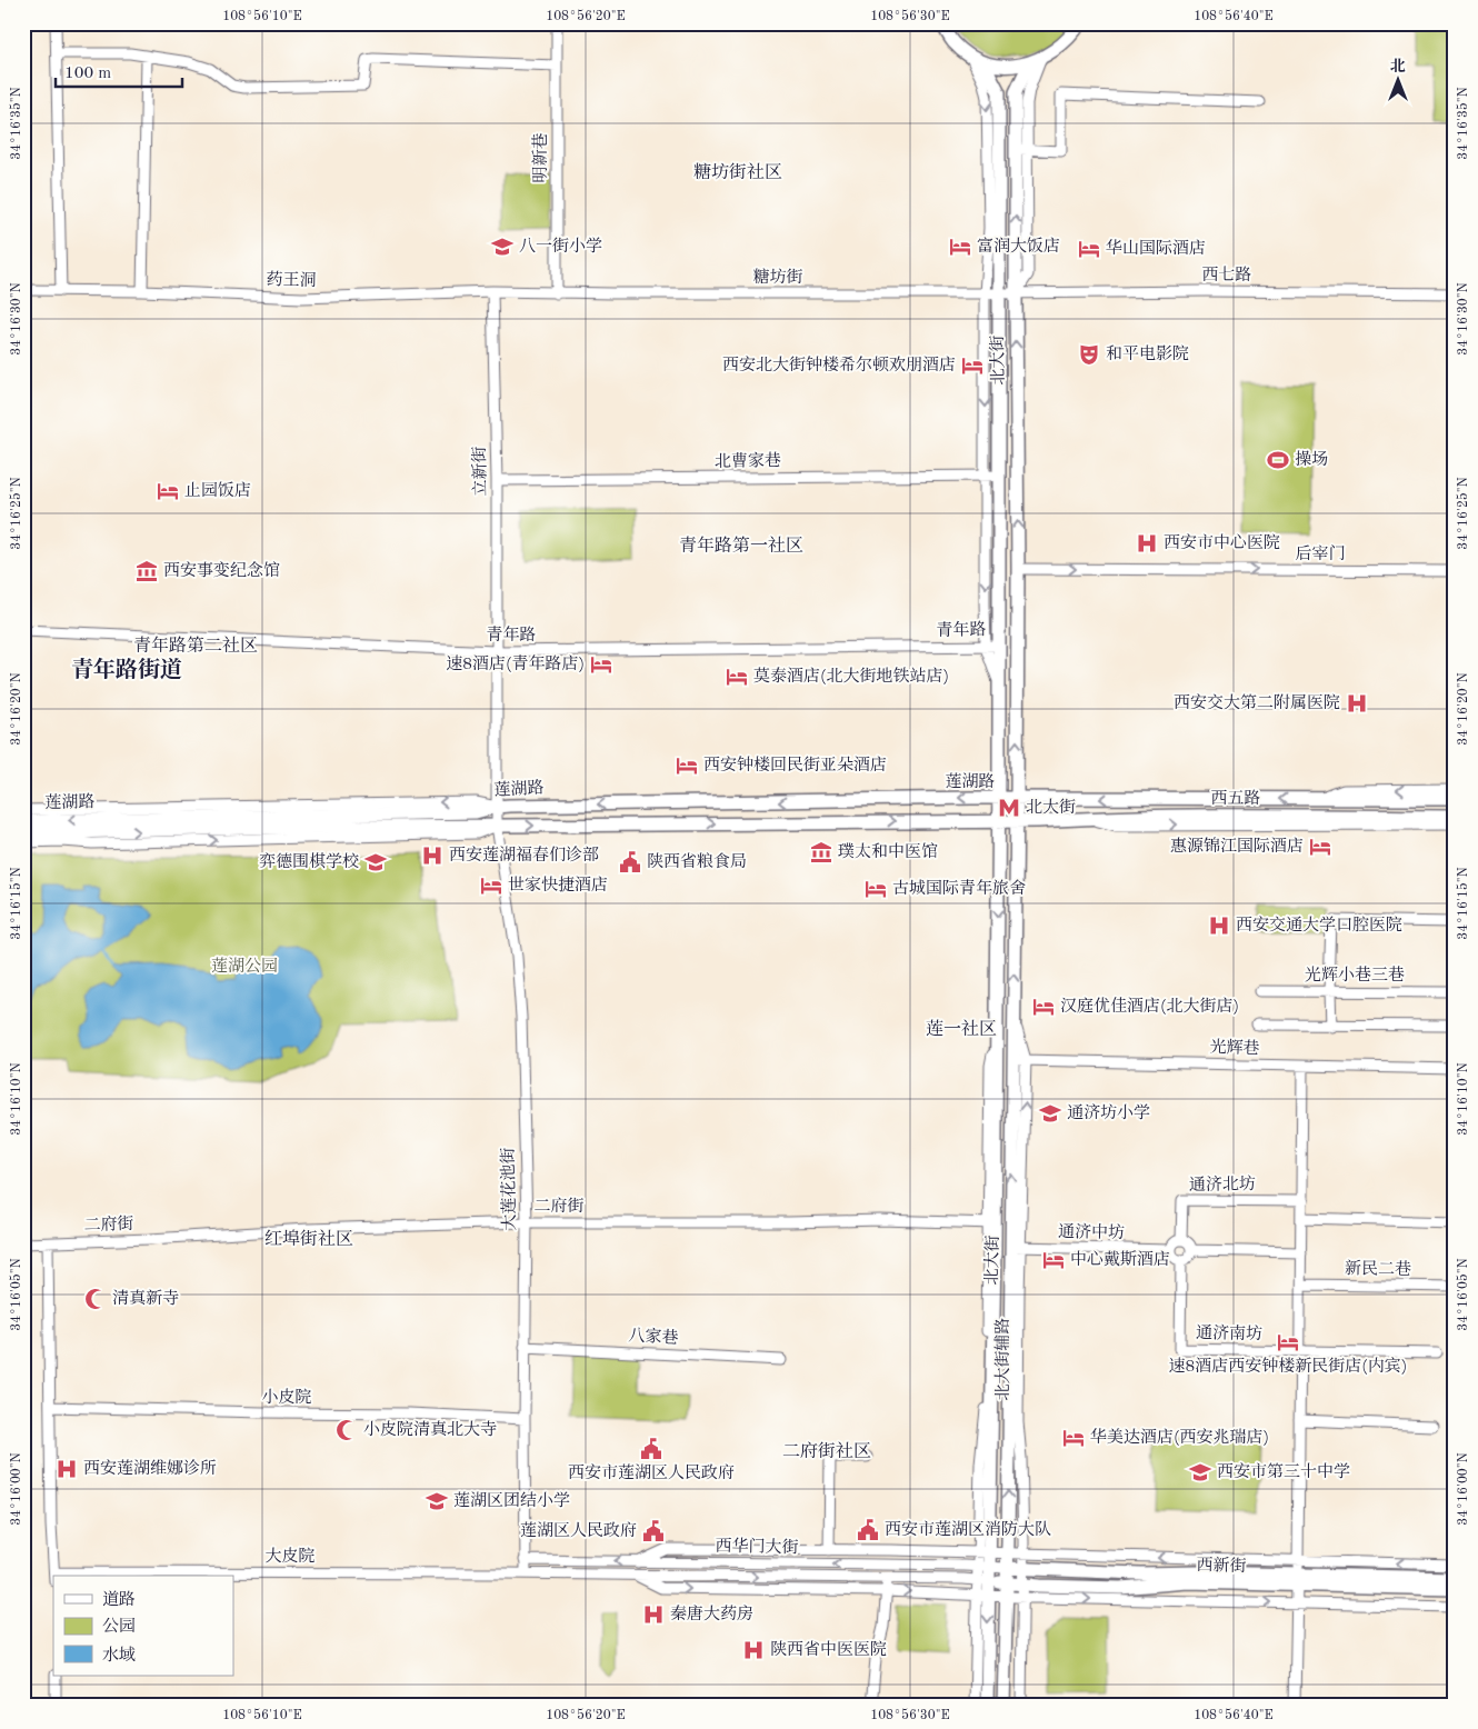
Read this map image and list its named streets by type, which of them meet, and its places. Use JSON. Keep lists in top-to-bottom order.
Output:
{
  "streets": {
    "main road": [
      "北大街",
      "莲湖路",
      "西五路",
      "西新街"
    ],
    "street": [
      "明新巷",
      "西七路",
      "糖坊街",
      "药王洞",
      "北曹家巷",
      "立新街",
      "后宰门",
      "青年路",
      "光辉小巷三巷",
      "光辉巷",
      "通济北坊",
      "大莲花池街",
      "二府街",
      "通济中坊",
      "新民二巷",
      "通济南坊",
      "八家巷",
      "北大街辅路",
      "小皮院",
      "西华门大街",
      "大皮院"
    ]
  },
  "crossings": [
    ["明新巷", "糖坊街"],
    ["明新巷", "药王洞"],
    ["西七路", "糖坊街"],
    ["西七路", "北大街"],
    ["糖坊街", "药王洞"],
    ["糖坊街", "北大街"],
    ["药王洞", "立新街"],
    ["北大街", "北曹家巷"],
    ["北大街", "后宰门"],
    ["北大街", "青年路"],
    ["北大街", "莲湖路"],
    ["北大街", "西五路"],
    ["北大街", "光辉巷"],
    ["北大街", "二府街"],
    ["北大街", "通济中坊"],
    ["北大街", "北大街辅路"],
    ["北大街", "西华门大街"],
    ["北大街", "西新街"],
    ["北曹家巷", "立新街"],
    ["立新街", "青年路"],
    ["立新街", "莲湖路"],
    ["立新街", "大莲花池街"],
    ["莲湖路", "西五路"],
    ["莲湖路", "大莲花池街"],
    ["通济北坊", "通济中坊"],
    ["通济北坊", "通济南坊"],
    ["大莲花池街", "二府街"],
    ["大莲花池街", "八家巷"],
    ["大莲花池街", "小皮院"],
    ["大莲花池街", "西华门大街"],
    ["大莲花池街", "大皮院"],
    ["通济中坊", "通济南坊"],
    ["通济中坊", "北大街辅路"],
    ["北大街辅路", "西新街"],
    ["西华门大街", "大皮院"],
    ["西华门大街", "西新街"]
  ],
  "one_way": ["后宰门"],
  "districts": [
    "糖坊街社区",
    "青年路第一社区",
    "青年路第二社区",
    "青年路街道",
    "莲一社区",
    "红埠街社区",
    "二府街社区"
  ],
  "parks": ["莲湖公园"],
  "places": {
    "school or university": [
      "八一街小学",
      "弈德围棋学校",
      "通济坊小学",
      "西安市第三十中学",
      "莲湖区团结小学"
    ],
    "hotel": [
      "富润大饭店",
      "华山国际酒店",
      "西安北大街钟楼希尔顿欢朋酒店",
      "止园饭店",
      "速8酒店(青年路店)",
      "莫泰酒店(北大街地铁站店)",
      "西安钟楼回民街亚朵酒店",
      "惠源锦江国际酒店",
      "世家快捷酒店",
      "古城国际青年旅舍",
      "汉庭优佳酒店(北大街店)",
      "中心戴斯酒店",
      "速8酒店西安钟楼新民街店(内宾)",
      "华美达酒店(西安兆瑞店)"
    ],
    "theatre": ["和平电影院"],
    "sports": ["操场"],
    "hospital": [
      "西安市中心医院",
      "西安交大第二附属医院",
      "西安莲湖福春们诊部",
      "西安交通大学口腔医院",
      "西安莲湖维娜诊所",
      "秦唐大药房",
      "陕西省中医医院"
    ],
    "museum": ["西安事变纪念馆", "璞太和中医馆"],
    "metro station": ["北大街"],
    "public building": [
      "陕西省粮食局",
      "西安市莲湖区人民政府",
      "西安市莲湖区消防大队",
      "莲湖区人民政府"
    ],
    "mosque": ["清真新寺", "小皮院清真北大寺"]
  },
  "legend": ["道路", "公园", "水域"],
  "scale_bar": "100 m",
  "north": "top",
  "coordinates": [
    "108°56'10\"E",
    "108°56'20\"E",
    "108°56'30\"E",
    "108°56'40\"E",
    "34°16'35\"N",
    "34°16'30\"N",
    "34°16'25\"N",
    "34°16'20\"N",
    "34°16'15\"N",
    "34°16'10\"N",
    "34°16'05\"N",
    "34°16'00\"N"
  ]
}
